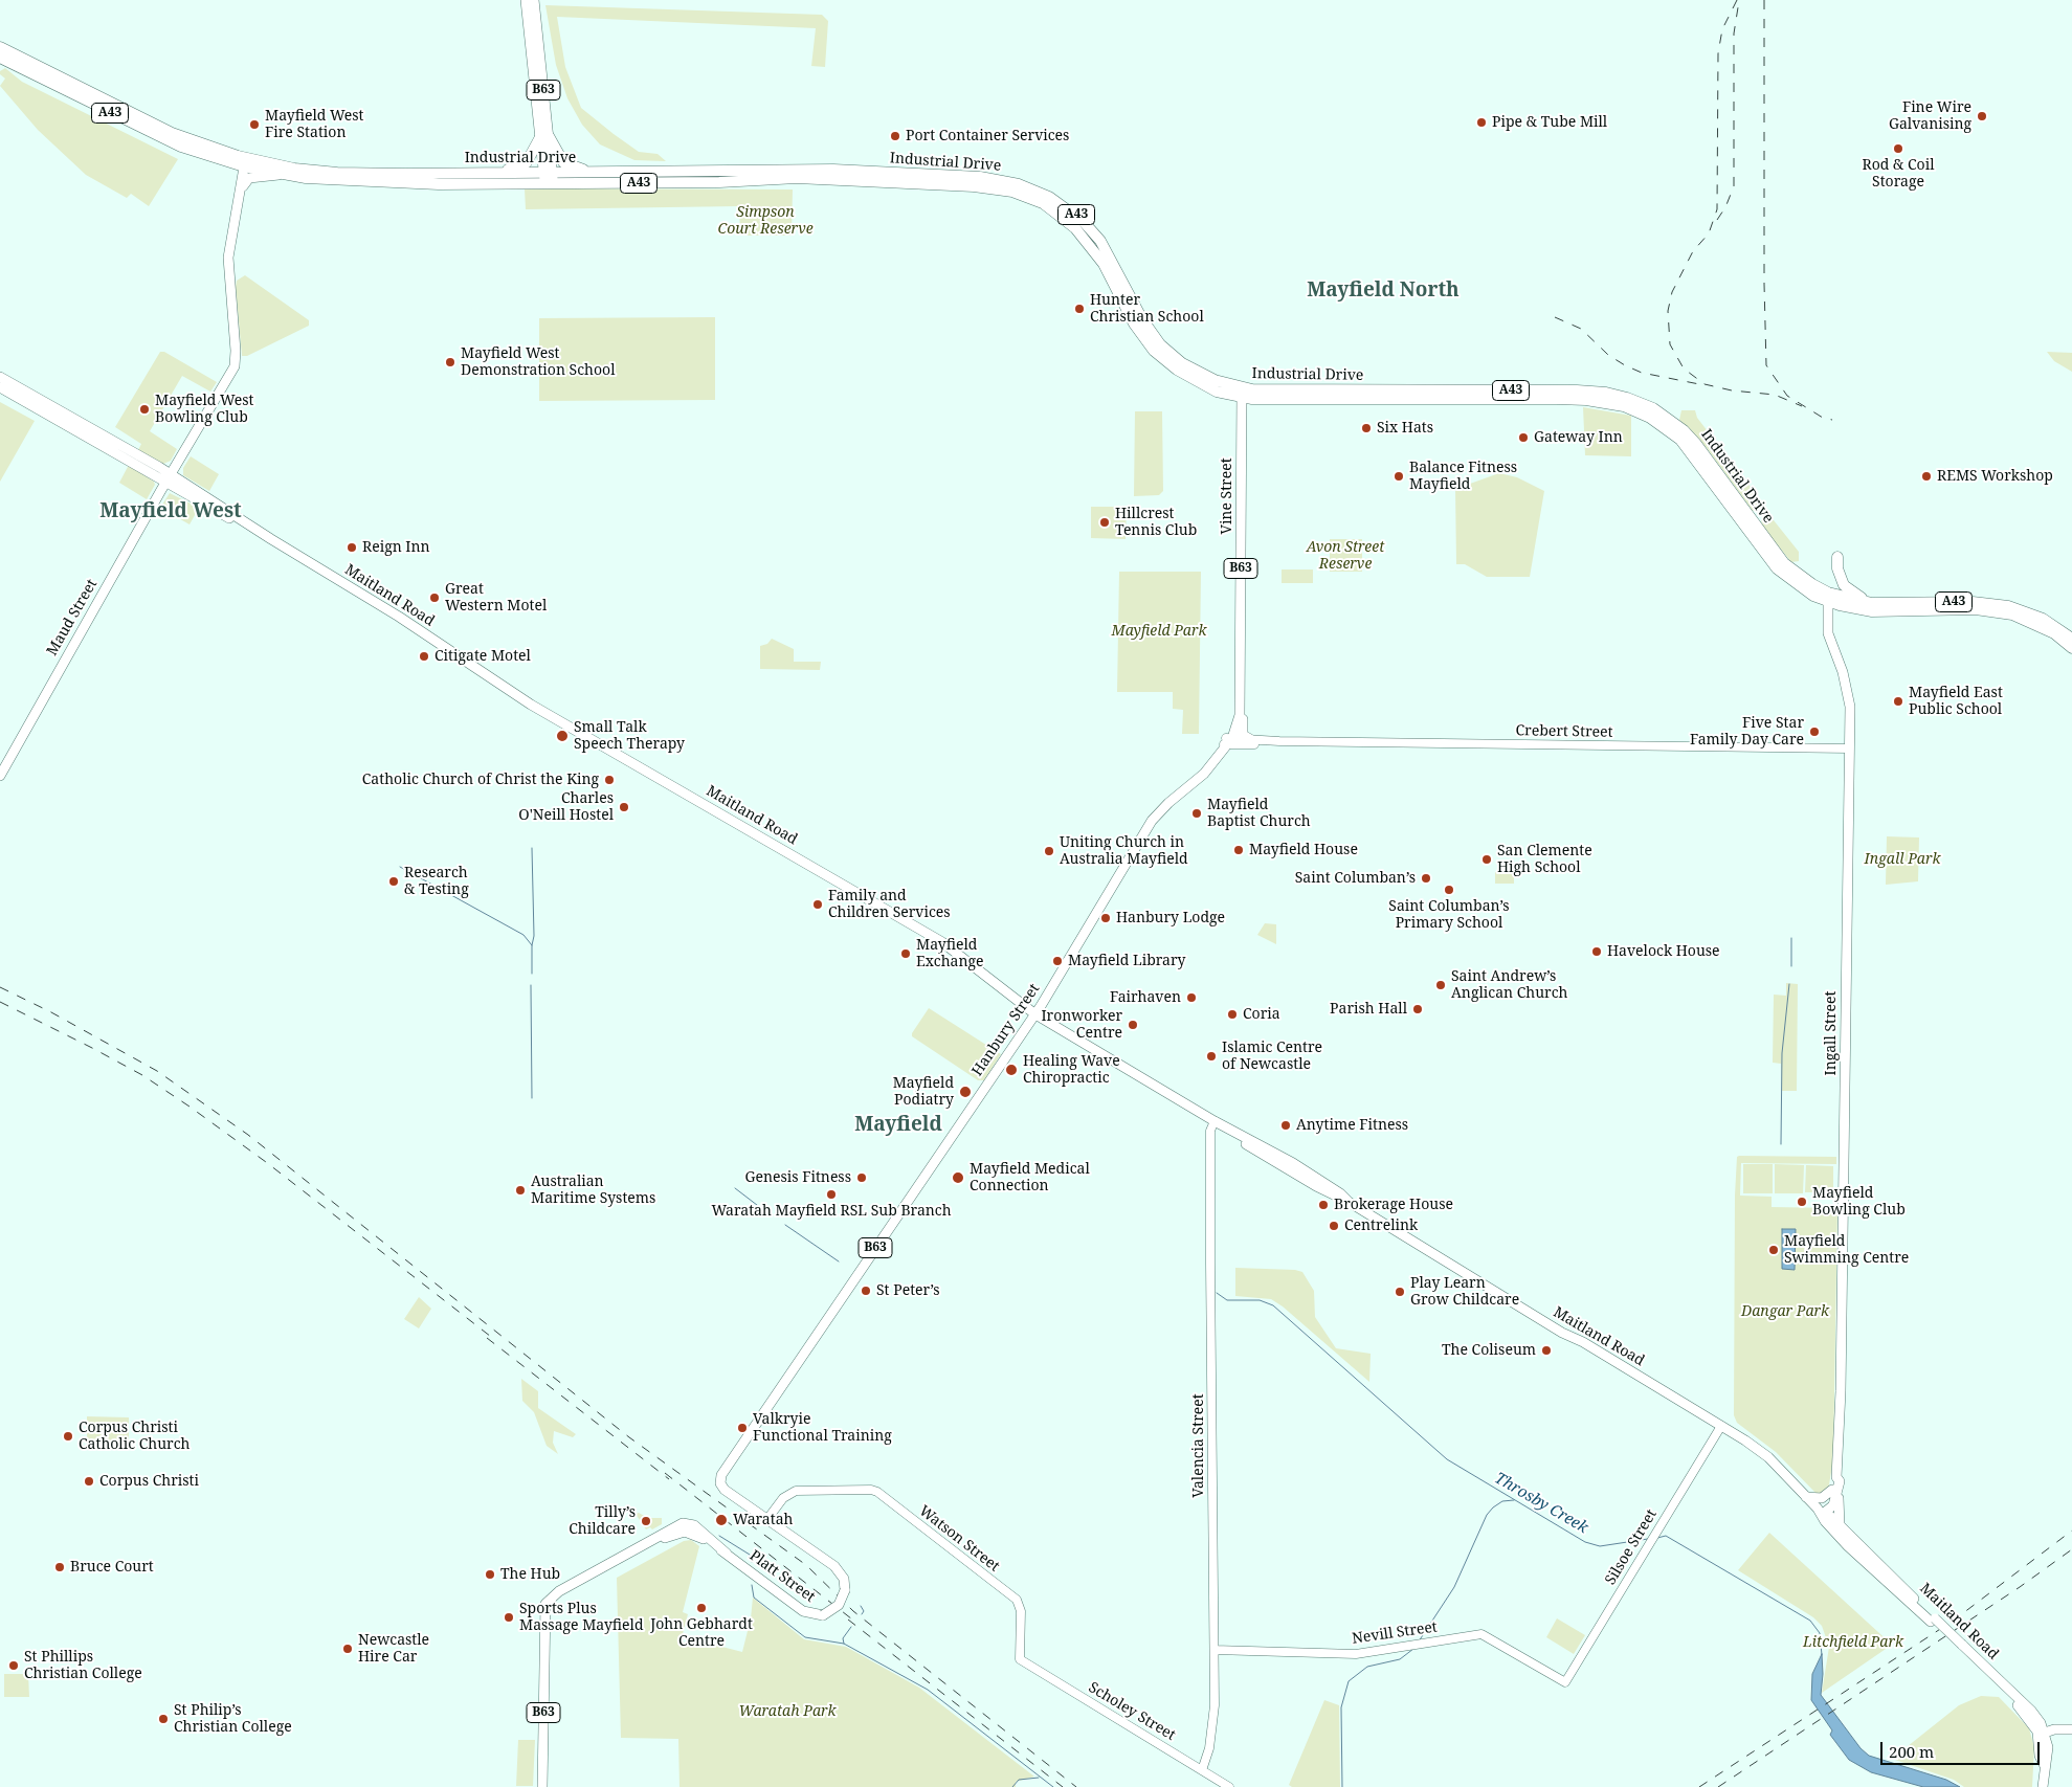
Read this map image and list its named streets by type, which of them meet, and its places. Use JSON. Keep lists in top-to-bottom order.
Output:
{
  "streets": {
    "highway": ["B63", "A43", "Industrial Drive"],
    "main road": [
      "Vine Street",
      "Maitland Road",
      "Maud Street",
      "Hanbury Street",
      "Ingall Street",
      "Platt Street"
    ],
    "street": [
      "Crebert Street",
      "Valencia Street",
      "Watson Street",
      "Silsoe Street",
      "Nevill Street",
      "Scholey Street"
    ]
  },
  "crossings": [
    ["B63", "Industrial Drive"],
    ["B63", "Vine Street"],
    ["B63", "Crebert Street"],
    ["B63", "Platt Street"],
    ["Industrial Drive", "Vine Street"],
    ["Industrial Drive", "Ingall Street"],
    ["Vine Street", "Crebert Street"],
    ["Vine Street", "Hanbury Street"],
    ["Maitland Road", "Maud Street"],
    ["Maitland Road", "Hanbury Street"],
    ["Maitland Road", "Ingall Street"],
    ["Maitland Road", "Valencia Street"],
    ["Maitland Road", "Silsoe Street"],
    ["Crebert Street", "Hanbury Street"],
    ["Crebert Street", "Ingall Street"],
    ["Hanbury Street", "Watson Street"],
    ["Hanbury Street", "Platt Street"],
    ["Valencia Street", "Nevill Street"],
    ["Valencia Street", "Scholey Street"],
    ["Watson Street", "Platt Street"],
    ["Watson Street", "Scholey Street"],
    ["Silsoe Street", "Nevill Street"]
  ],
  "districts": ["Mayfield North", "Mayfield West", "Mayfield"],
  "water": ["Throsby Creek"],
  "parks": [
    "Simpson Court Reserve",
    "Avon Street Reserve",
    "Mayfield Park",
    "Ingall Park",
    "Dangar Park",
    "Litchfield Park",
    "Waratah Park"
  ],
  "places": [
    "Fine Wire Galvanising",
    "Pipe & Tube Mill",
    "Mayfield West Fire Station",
    "Port Container Services",
    "Rod & Coil Storage",
    "Hunter Christian School",
    "Mayfield West Demonstration School",
    "Mayfield West Bowling Club",
    "Six Hats",
    "Gateway Inn",
    "Balance Fitness Mayfield",
    "REMS Workshop",
    "Hillcrest Tennis Club",
    "Reign Inn",
    "Great Western Motel",
    "Citigate Motel",
    "Mayfield East Public School",
    "Five Star Family Day Care",
    "Small Talk Speech Therapy",
    "Catholic Church of Christ the King",
    "Charles O'Neill Hostel",
    "Mayfield Baptist Church",
    "Mayfield House",
    "Uniting Church in Australia Mayfield",
    "San Clemente High School",
    "Saint Columban’s",
    "Research & Testing",
    "Saint Columban’s Primary School",
    "Family and Children Services",
    "Hanbury Lodge",
    "Havelock House",
    "Mayfield Exchange",
    "Mayfield Library",
    "Saint Andrew’s Anglican Church",
    "Fairhaven",
    "Parish Hall",
    "Coria",
    "Ironworker Centre",
    "Islamic Centre of Newcastle",
    "Healing Wave Chiropractic",
    "Mayfield Podiatry",
    "Anytime Fitness",
    "Genesis Fitness",
    "Mayfield Medical Connection",
    "Australian Maritime Systems",
    "Waratah Mayfield RSL Sub Branch",
    "Mayfield Bowling Club",
    "Brokerage House",
    "Centrelink",
    "Mayfield Swimming Centre",
    "St Peter’s",
    "Play Learn Grow Childcare",
    "The Coliseum",
    "Valkryie Functional Training",
    "Corpus Christi Catholic Church",
    "Corpus Christi",
    "Waratah",
    "Tilly’s Childcare",
    "Bruce Court",
    "The Hub",
    "John Gebhardt Centre",
    "Sports Plus Massage Mayfield",
    "Newcastle Hire Car",
    "St Phillips Christian College",
    "St Philip’s Christian College"
  ],
  "scale_bar": "200 m"
}
